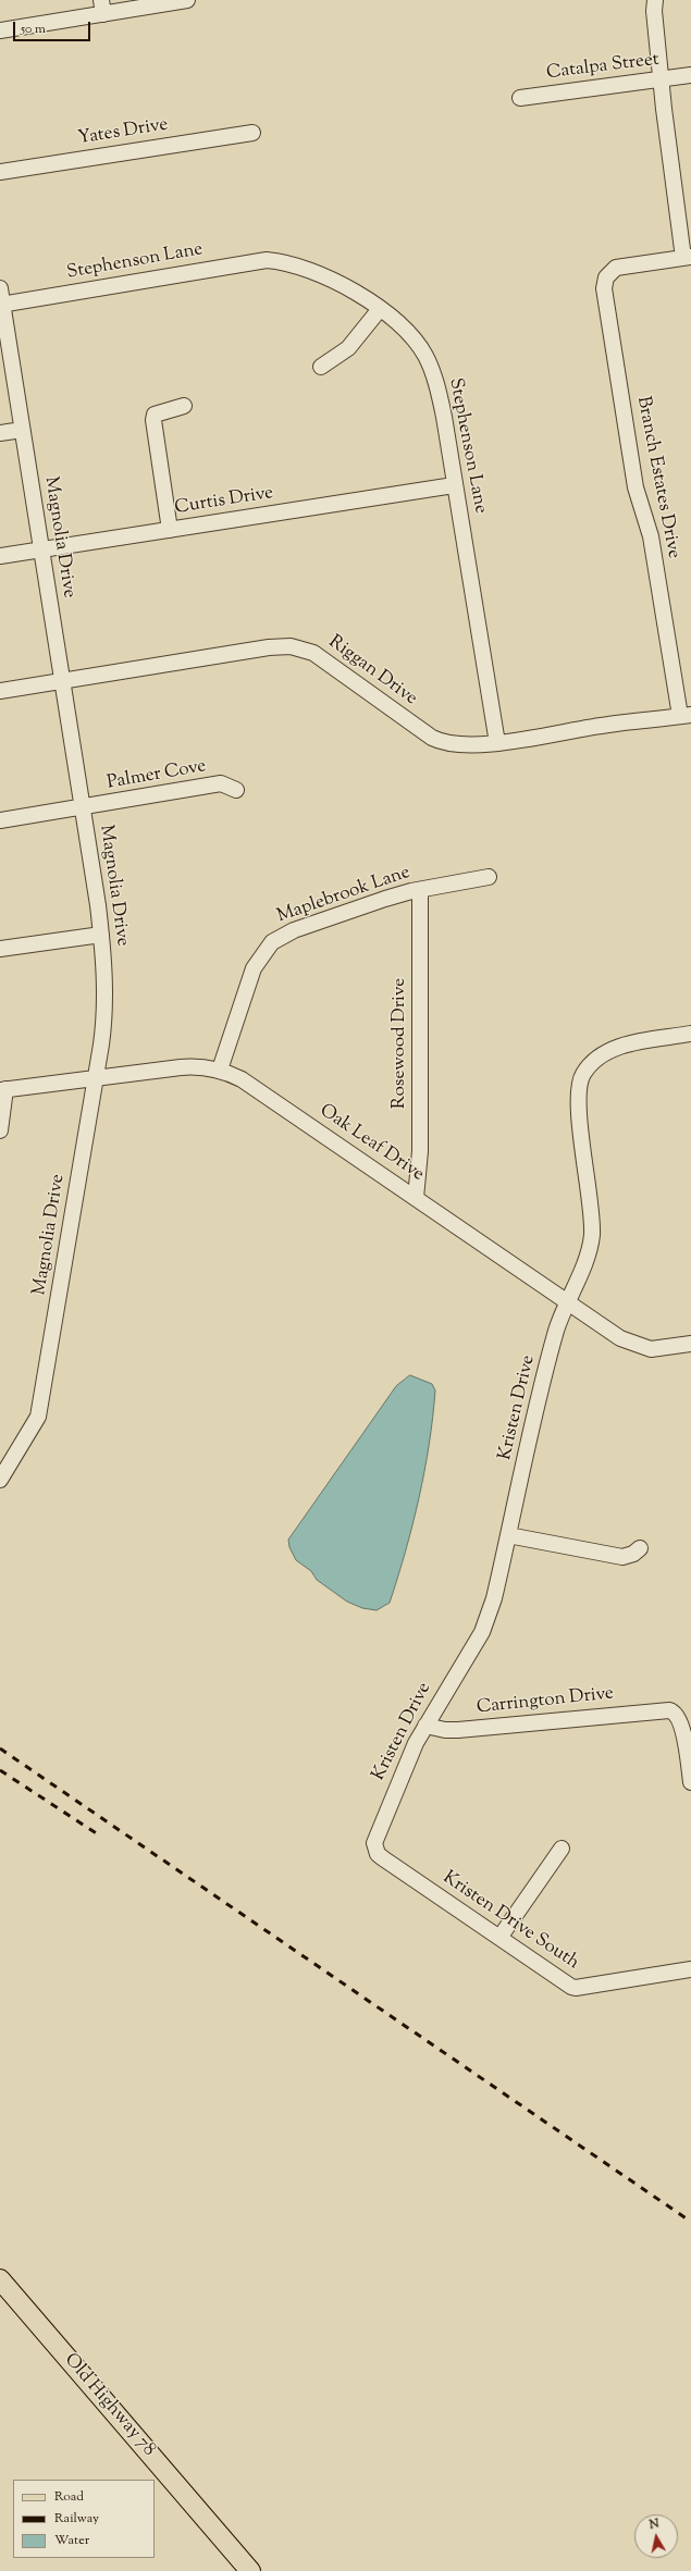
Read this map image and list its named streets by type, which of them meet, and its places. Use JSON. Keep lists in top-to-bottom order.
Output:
{
  "streets": {
    "main road": ["Old Highway 78"],
    "street": [
      "Catalpa Street",
      "Yates Drive",
      "Stephenson Lane",
      "Branch Estates Drive",
      "Curtis Drive",
      "Magnolia Drive",
      "Riggan Drive",
      "Palmer Cove",
      "Maplebrook Lane",
      "Rosewood Drive",
      "Oak Leaf Drive",
      "Kristen Drive",
      "Carrington Drive",
      "Kristen Drive South"
    ]
  },
  "crossings": [
    ["Stephenson Lane", "Curtis Drive"],
    ["Stephenson Lane", "Magnolia Drive"],
    ["Stephenson Lane", "Riggan Drive"],
    ["Branch Estates Drive", "Riggan Drive"],
    ["Curtis Drive", "Magnolia Drive"],
    ["Magnolia Drive", "Riggan Drive"],
    ["Magnolia Drive", "Palmer Cove"],
    ["Magnolia Drive", "Oak Leaf Drive"],
    ["Maplebrook Lane", "Rosewood Drive"],
    ["Maplebrook Lane", "Oak Leaf Drive"],
    ["Rosewood Drive", "Oak Leaf Drive"],
    ["Oak Leaf Drive", "Kristen Drive"],
    ["Kristen Drive", "Carrington Drive"],
    ["Kristen Drive", "Kristen Drive South"]
  ],
  "legend": ["Road", "Railway", "Water"],
  "scale_bar": "50 m",
  "north": "top"
}
